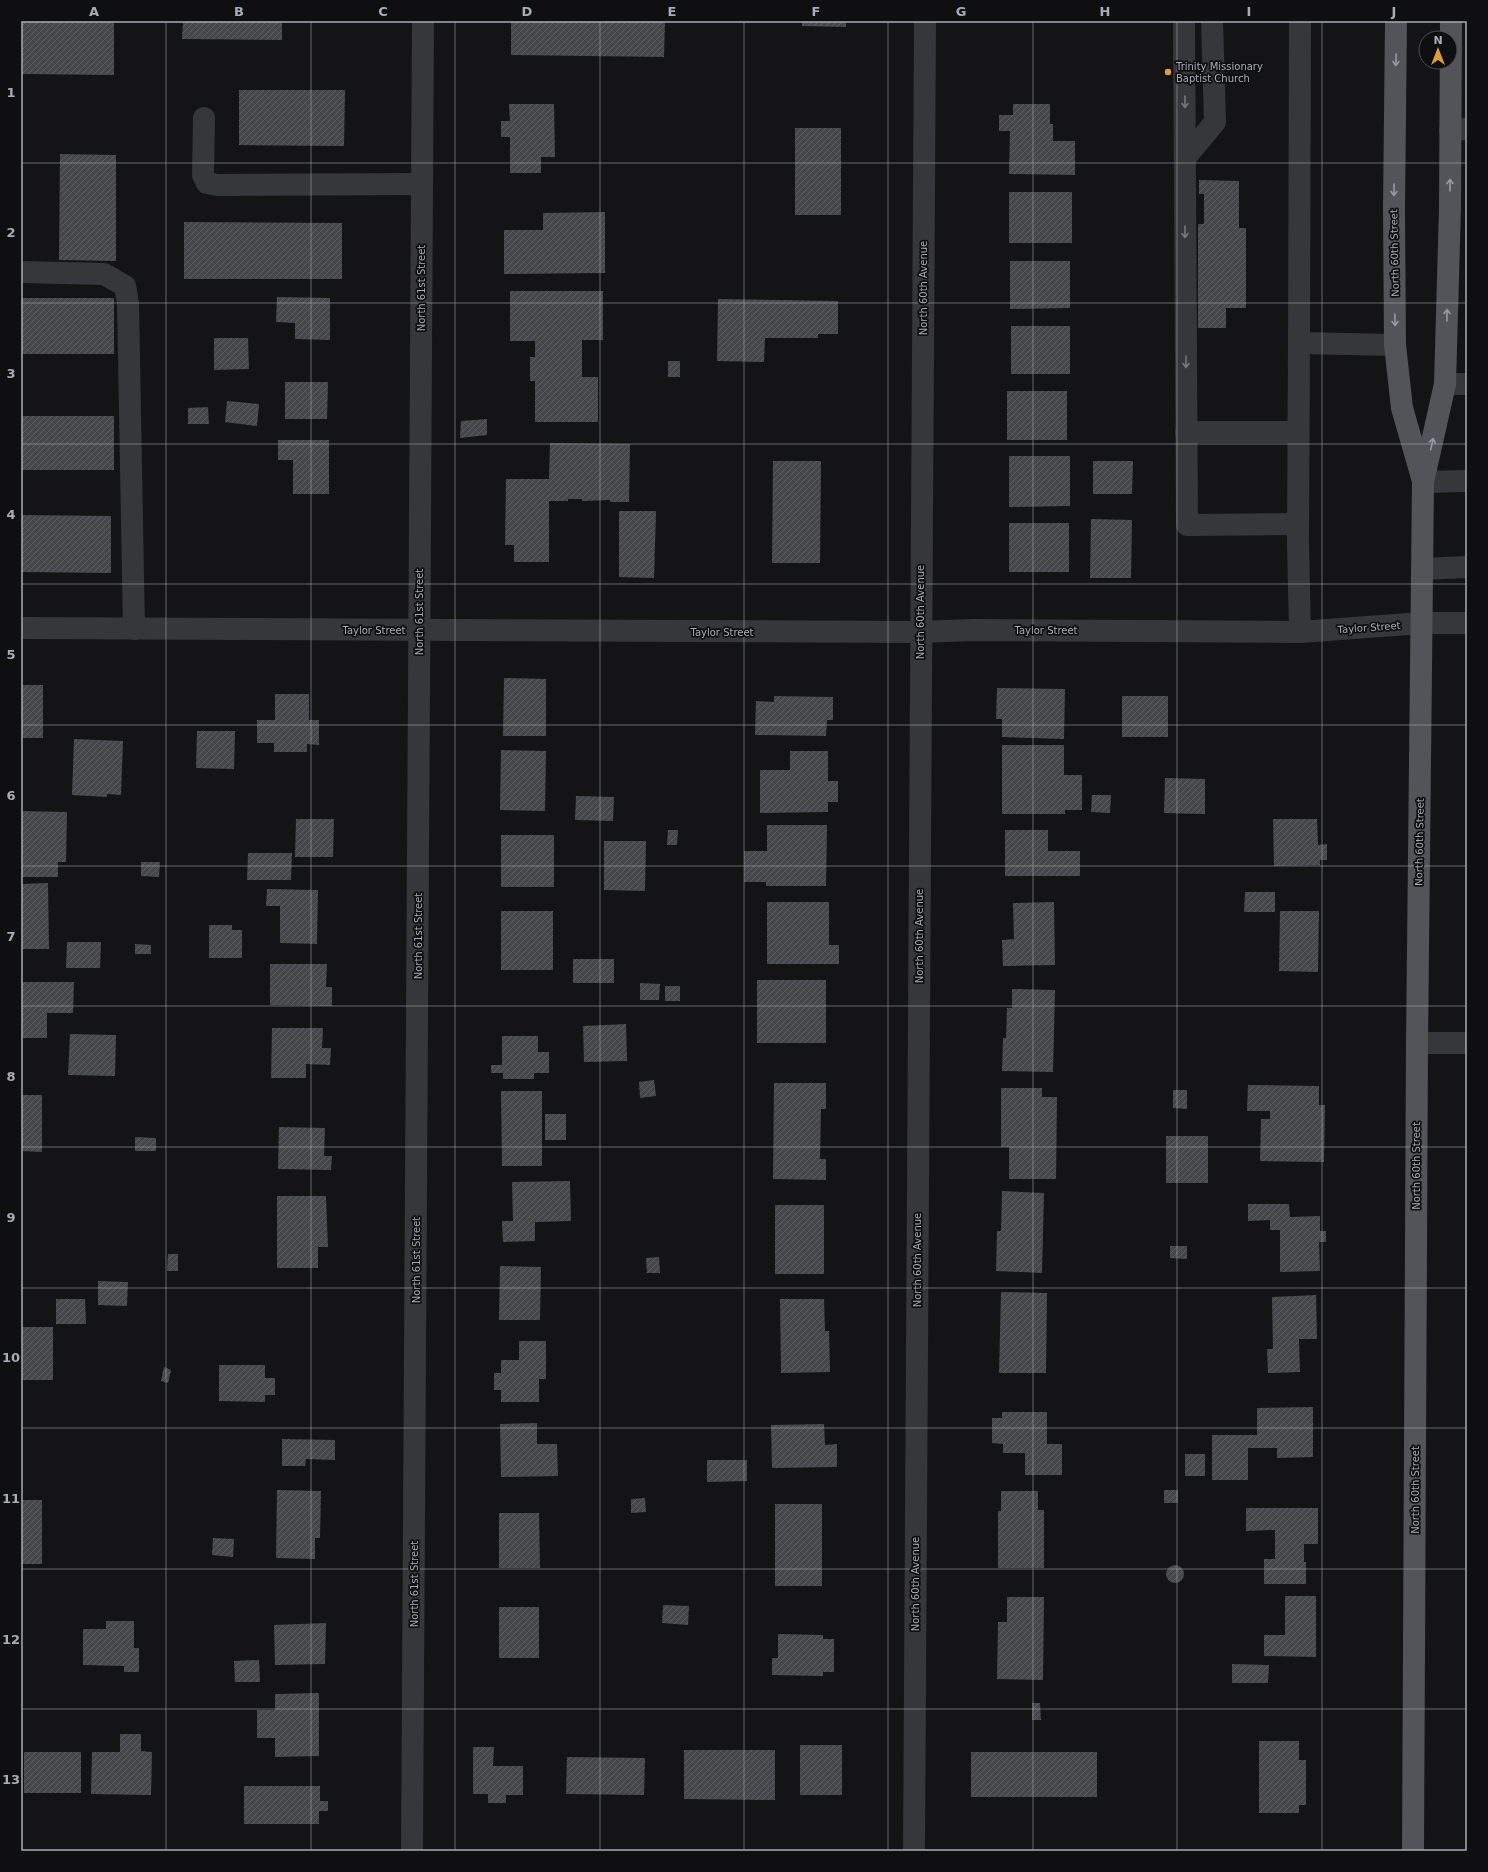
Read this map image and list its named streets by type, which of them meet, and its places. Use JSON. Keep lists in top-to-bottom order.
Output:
{
  "streets": {
    "main road": ["North 60th Street"],
    "street": ["North 61st Street", "North 60th Avenue", "Taylor Street"]
  },
  "crossings": [
    ["North 60th Street", "Taylor Street"],
    ["North 61st Street", "Taylor Street"],
    ["North 60th Avenue", "Taylor Street"]
  ],
  "places": ["Trinity Missionary Baptist Church"],
  "north": "top",
  "grid": {
    "columns": [
      "A",
      "B",
      "C",
      "D",
      "E",
      "F",
      "G",
      "H",
      "I",
      "J"
    ],
    "rows": [
      "1",
      "2",
      "3",
      "4",
      "5",
      "6",
      "7",
      "8",
      "9",
      "10",
      "11",
      "12",
      "13"
    ]
  }
}
